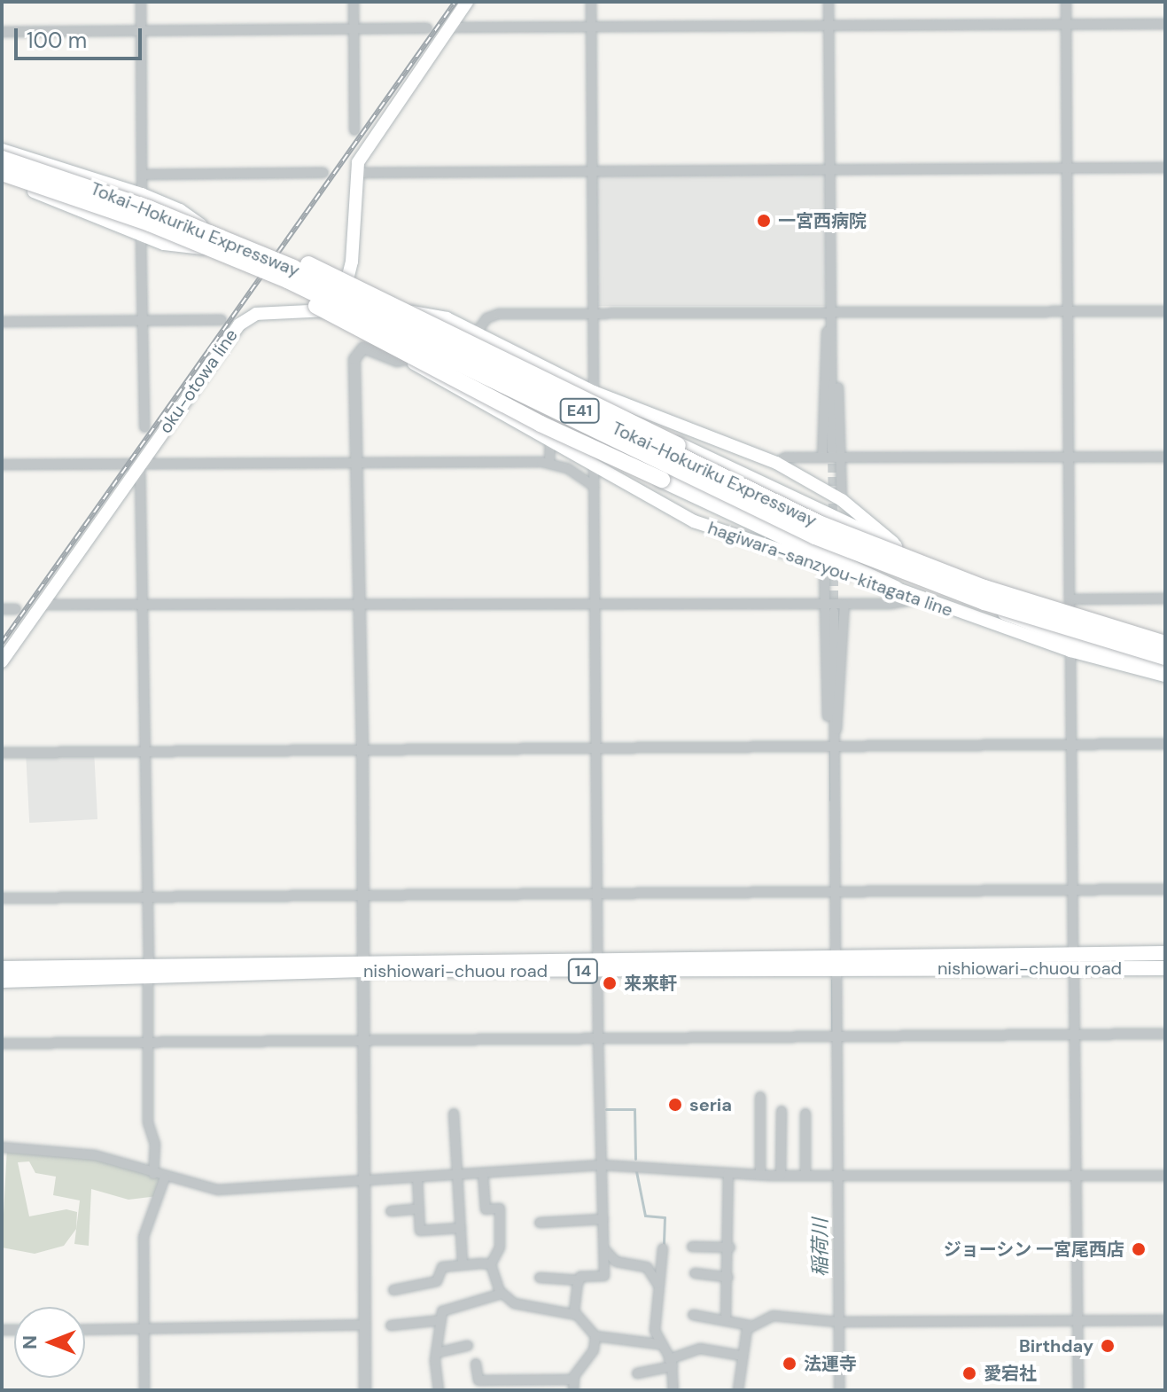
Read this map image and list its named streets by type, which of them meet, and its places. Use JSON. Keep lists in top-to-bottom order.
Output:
{
  "streets": {
    "highway": ["Tokai-Hokuriku Expressway", "E41"],
    "main road": [
      "oku-otowa line",
      "hagiwara-sanzyou-kitagata line",
      "nishiowari-chuou road",
      "14"
    ]
  },
  "crossings": [
    ["oku-otowa line", "hagiwara-sanzyou-kitagata line"]
  ],
  "water": ["稲荷川"],
  "places": [
    "一宮西病院",
    "来来軒",
    "seria",
    "ジョーシン 一宮尾西店",
    "Birthday",
    "法運寺",
    "愛宕社"
  ],
  "scale_bar": "100 m",
  "north": "left"
}
